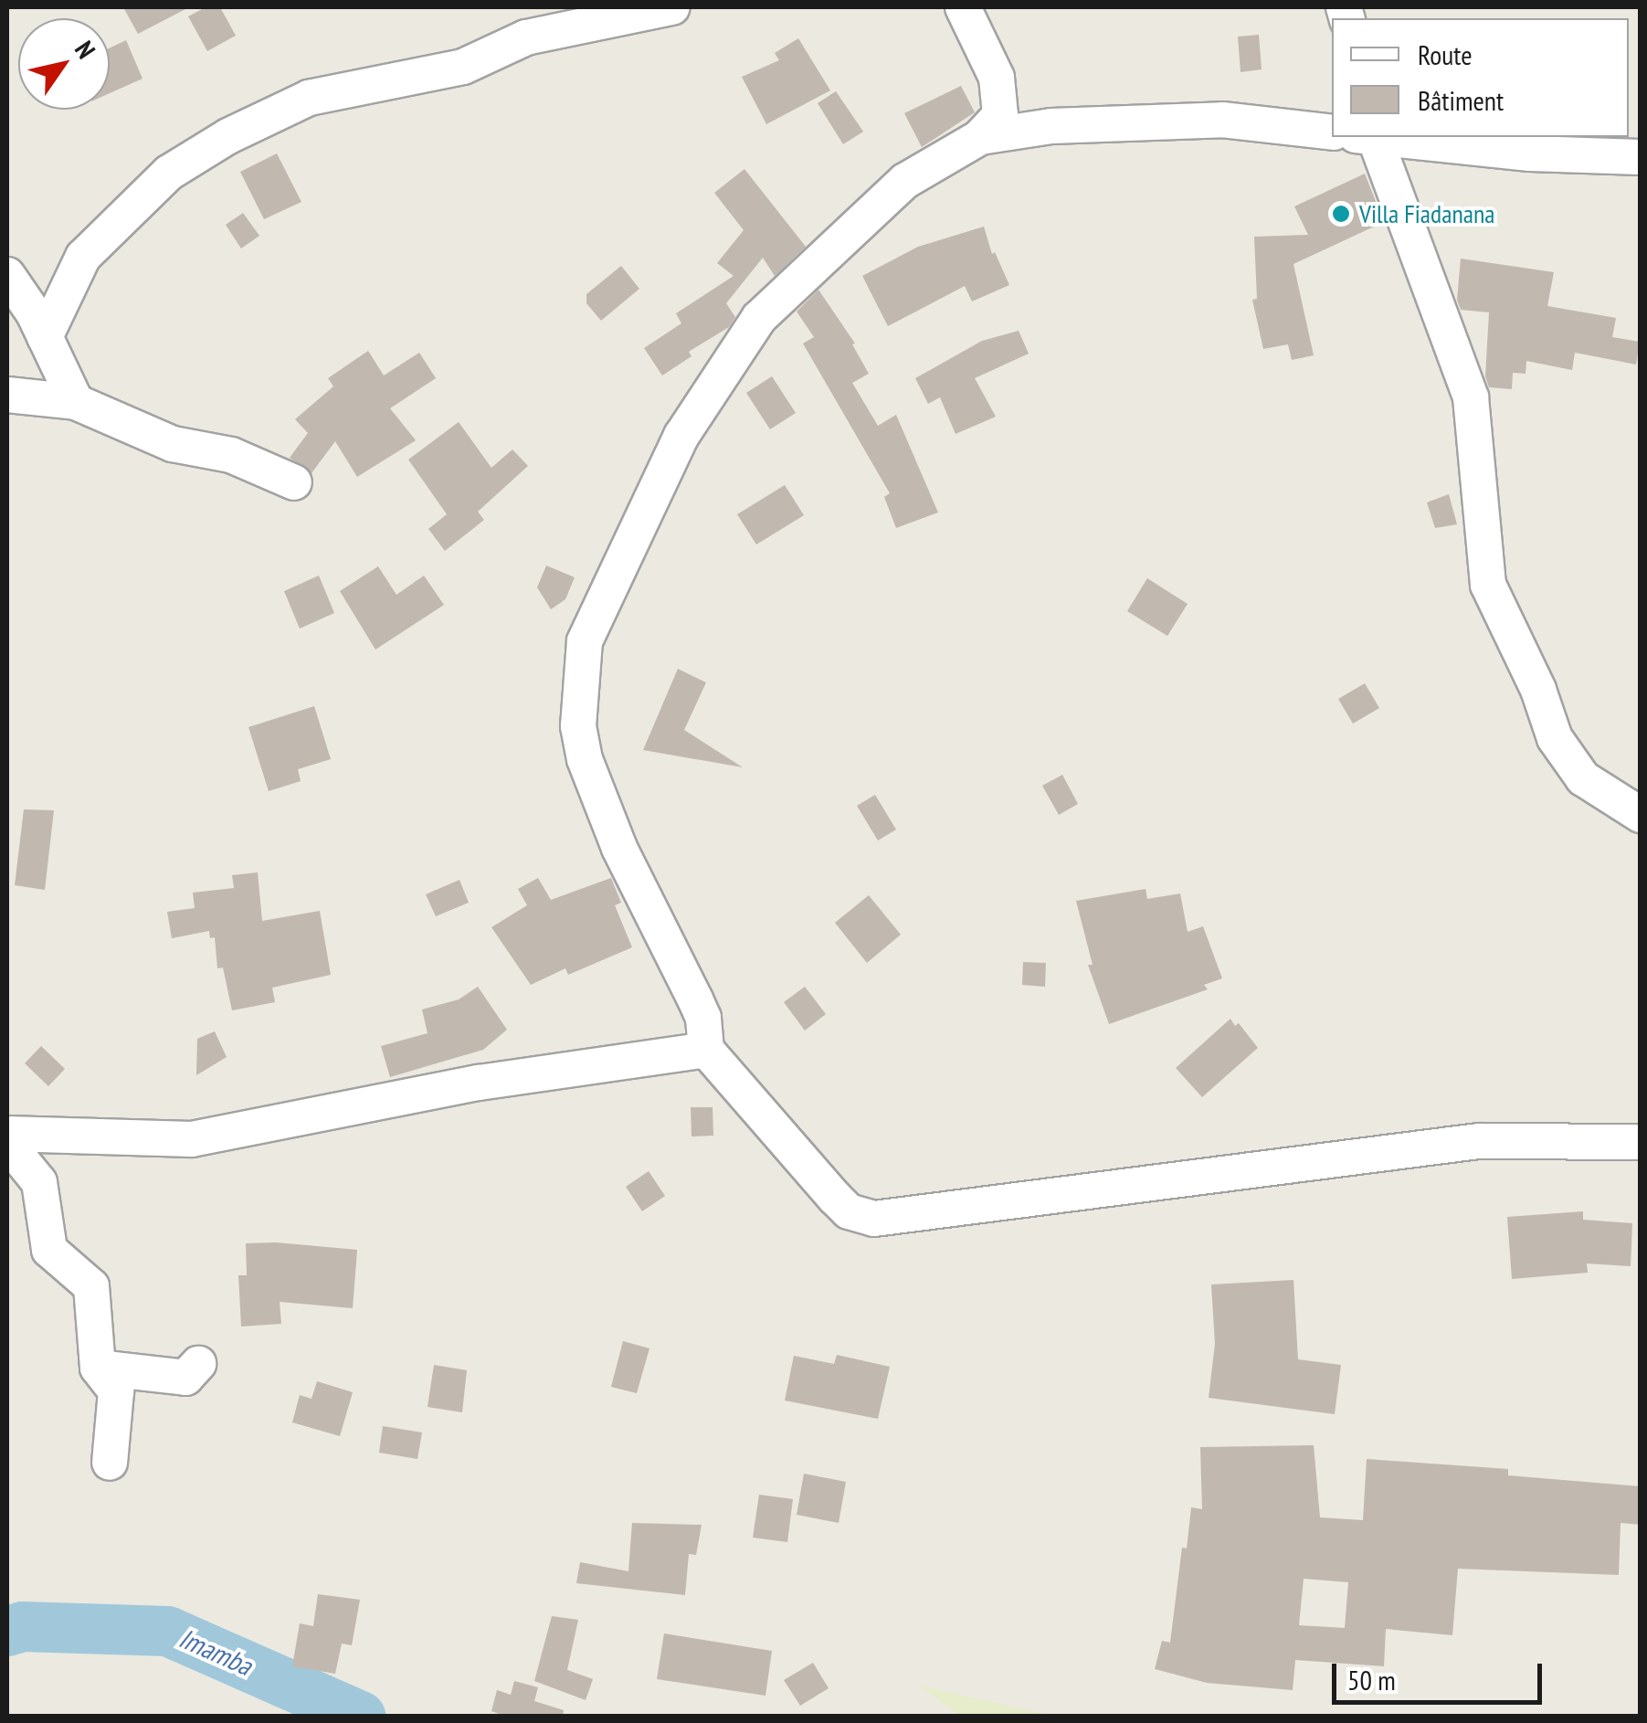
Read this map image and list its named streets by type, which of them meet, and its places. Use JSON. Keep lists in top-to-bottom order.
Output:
{
  "water": ["Imamba"],
  "places": ["Villa Fiadanana"],
  "legend": ["Route", "Bâtiment"],
  "scale_bar": "50 m",
  "north": "top right"
}
